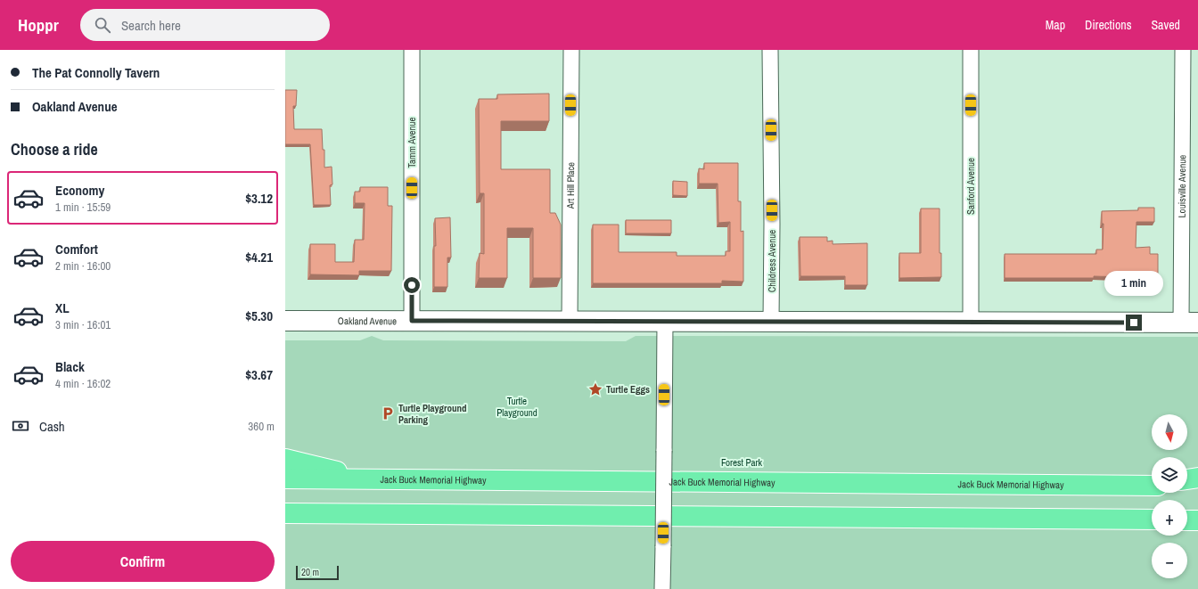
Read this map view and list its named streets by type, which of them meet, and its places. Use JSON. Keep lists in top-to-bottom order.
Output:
{
  "streets": {
    "highway": ["Jack Buck Memorial Highway"],
    "street": [
      "Tamm Avenue",
      "Art Hill Place",
      "Sanford Avenue",
      "Louisville Avenue",
      "Childress Avenue",
      "Oakland Avenue"
    ]
  },
  "crossings": [
    ["Tamm Avenue", "Oakland Avenue"],
    ["Art Hill Place", "Oakland Avenue"],
    ["Sanford Avenue", "Oakland Avenue"],
    ["Louisville Avenue", "Oakland Avenue"],
    ["Childress Avenue", "Oakland Avenue"]
  ],
  "parks": ["Turtle Playground", "Forest Park"],
  "places": {
    "place": ["Turtle Eggs"],
    "parking": ["Turtle Playground Parking"]
  },
  "scale_bar": "20 m",
  "north": "bottom",
  "page": {
    "header": "Hoppr",
    "search": "Search here",
    "nav": ["Map", "Directions", "Saved"],
    "banner": ["The Pat Connolly Tavern", "Oakland Avenue"],
    "heading": "Choose a ride",
    "list": [
      {
        "name": "Economy",
        "note": "1 min · 15:59",
        "value": "$3.12"
      },
      {
        "name": "Comfort",
        "note": "2 min · 16:00",
        "value": "$4.21"
      },
      {
        "name": "XL",
        "note": "3 min · 16:01",
        "value": "$5.30"
      },
      {
        "name": "Black",
        "note": "4 min · 16:02",
        "value": "$3.67"
      }
    ],
    "bubble": "1 min",
    "pay": ["Cash", "360 m"],
    "map_buttons": ["+", "−"],
    "buttons": "Confirm",
    "scale": "20 m"
  }
}
